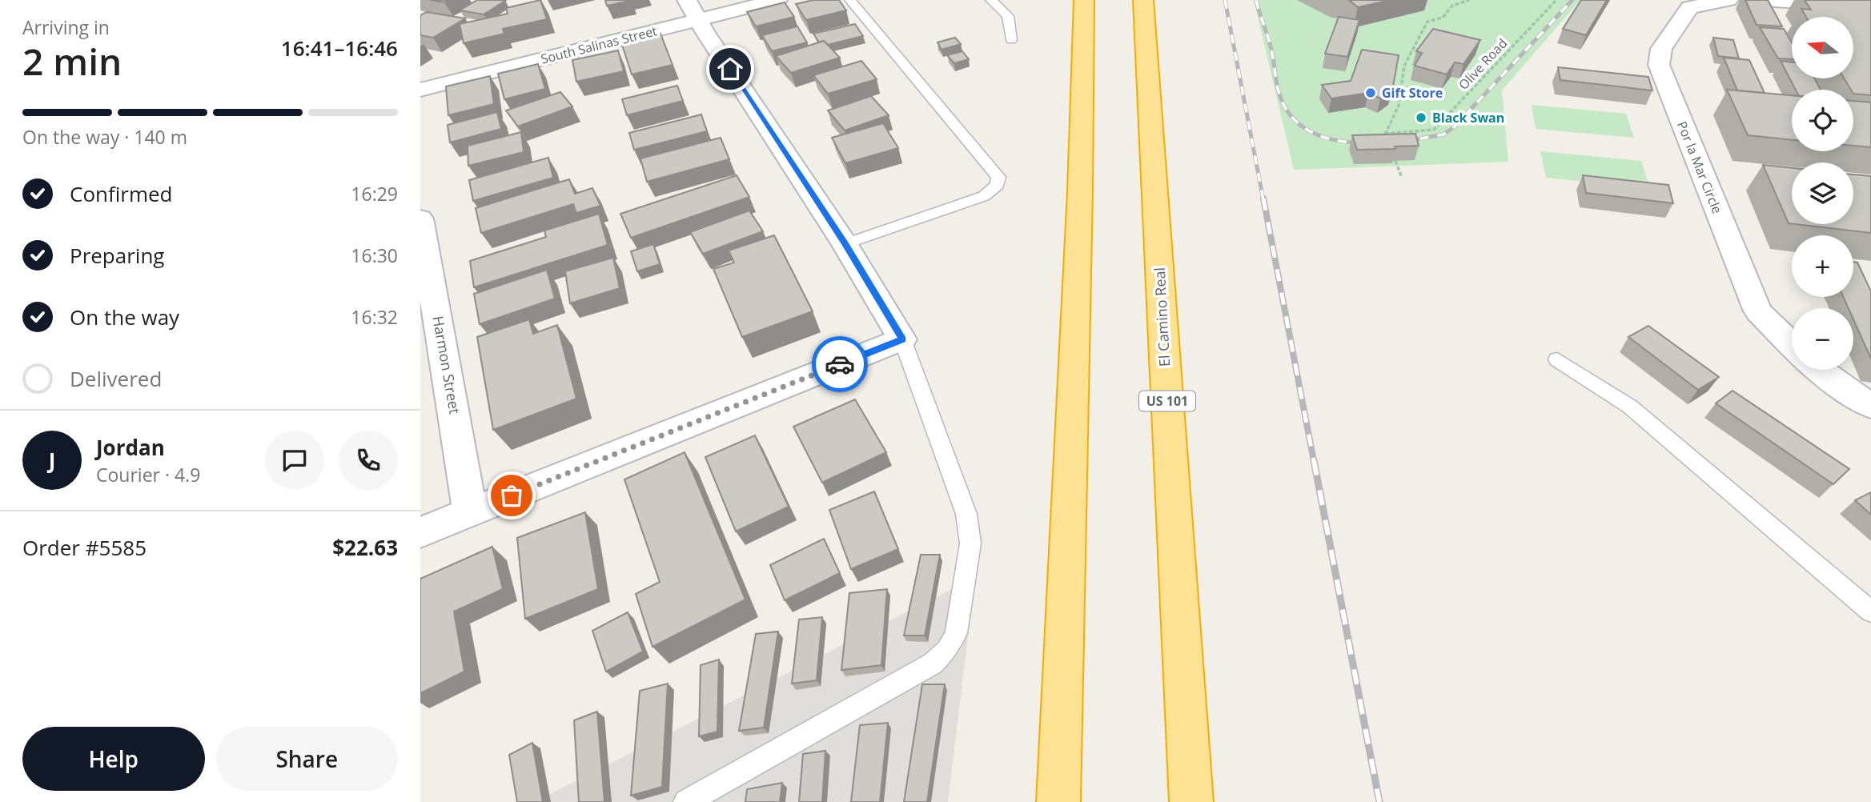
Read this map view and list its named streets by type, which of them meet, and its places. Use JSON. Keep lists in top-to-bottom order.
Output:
{
  "streets": {
    "highway": ["El Camino Real", "US 101"],
    "street": ["South Salinas Street", "Por la Mar Circle", "Harmon Street"],
    "path": ["Olive Road"]
  },
  "places": ["Gift Store", "Black Swan"],
  "north": "left",
  "page": {
    "heading": ["2 min", "Arriving in", "16:41–16:46"],
    "panel": [
      "Jordan",
      "Courier · 4.9",
      "Order #5585",
      "$22.63"
    ],
    "map_buttons": ["+", "−"],
    "bar": "On the way · 140 m",
    "list": [
      ["Confirmed", "16:29"],
      ["Preparing", "16:30"],
      ["On the way", "16:32"],
      "Delivered"
    ],
    "round": "J",
    "buttons": ["Help", "Share"]
  }
}
